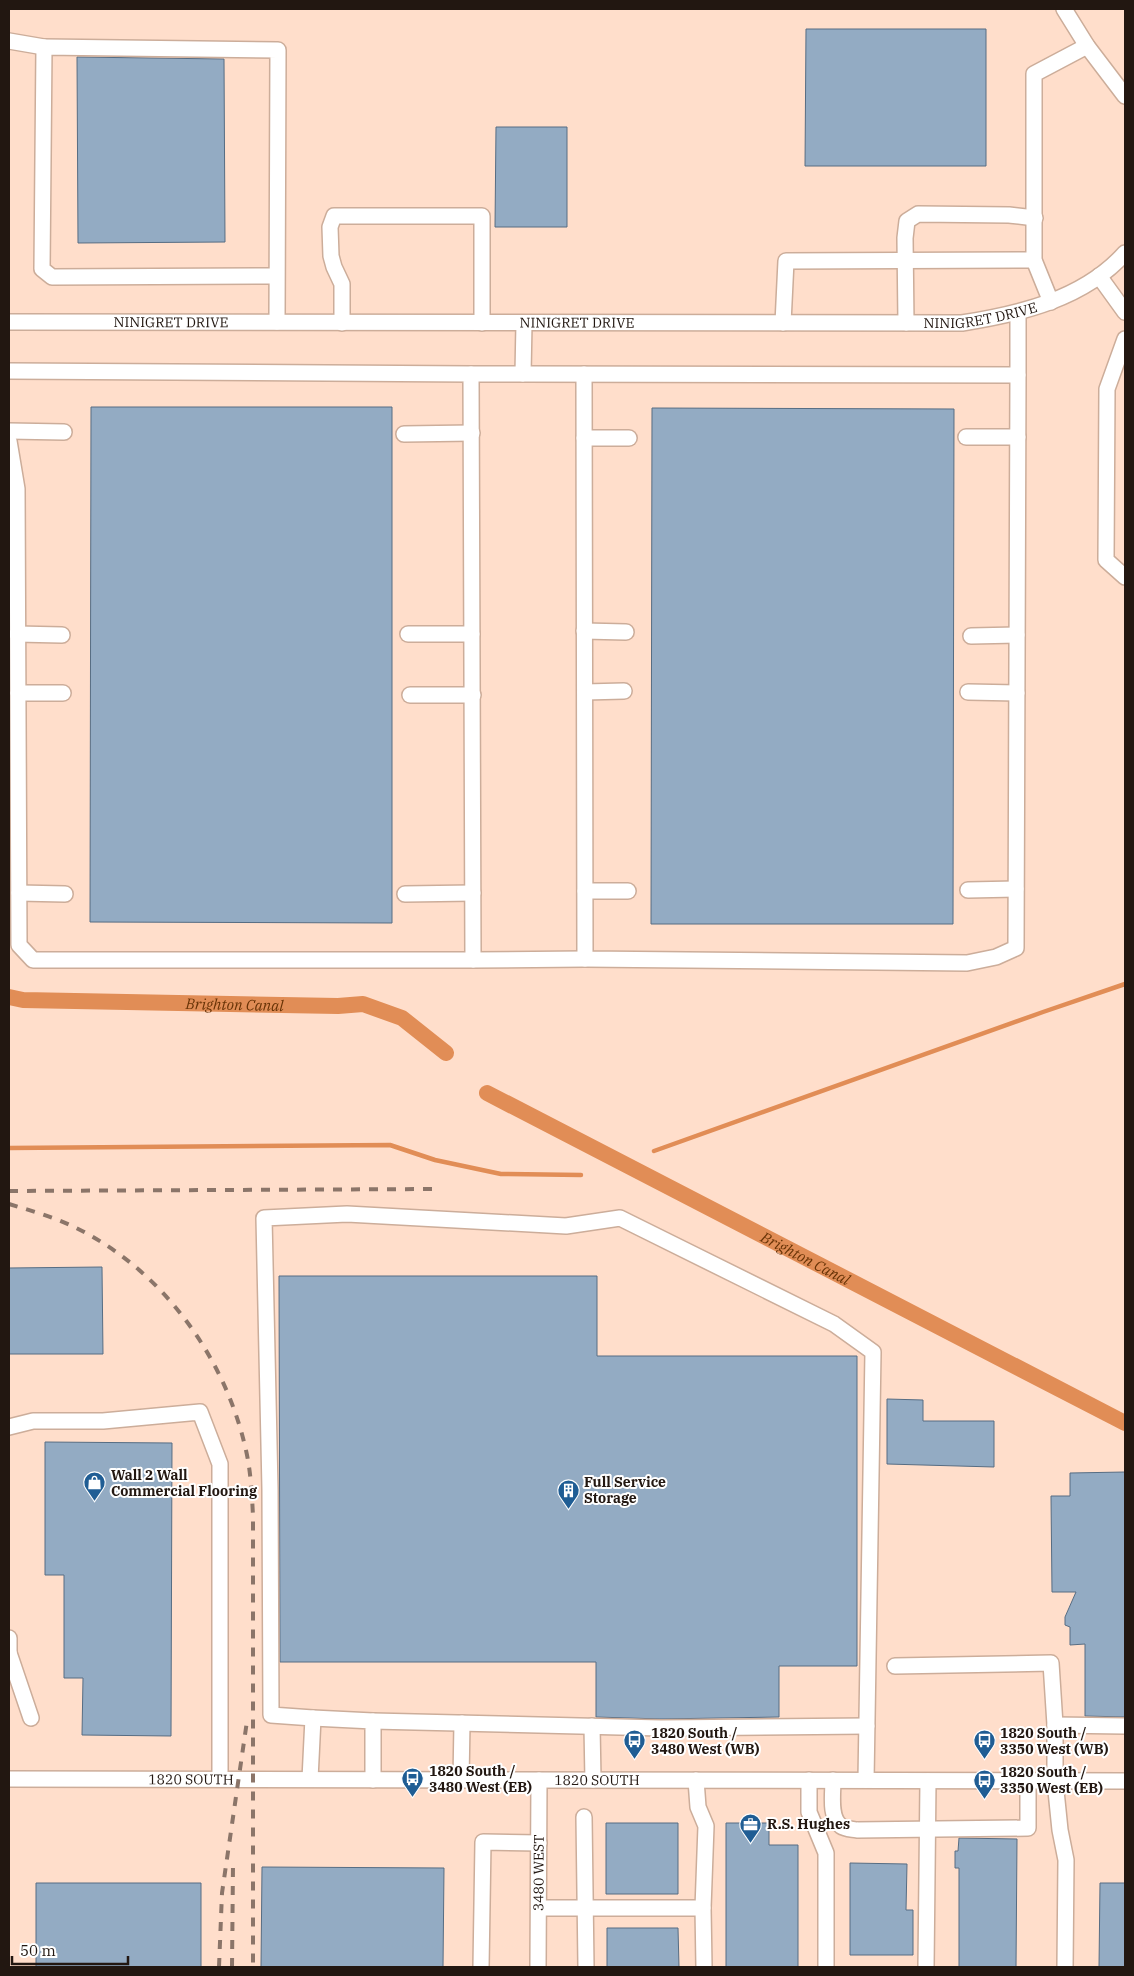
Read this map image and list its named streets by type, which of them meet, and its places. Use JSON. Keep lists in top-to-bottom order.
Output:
{
  "streets": {
    "street": ["NINIGRET DRIVE", "1820 SOUTH", "3480 WEST"]
  },
  "crossings": [
    ["1820 SOUTH", "3480 WEST"]
  ],
  "water": ["Brighton Canal"],
  "places": {
    "shop": ["Wall 2 Wall Commercial Flooring"],
    "building": ["Full Service Storage"],
    "bus stop": [
      "1820 South / 3480 West (WB)",
      "1820 South / 3350 West (WB)",
      "1820 South / 3480 West (EB)",
      "1820 South / 3350 West (EB)"
    ],
    "office": ["R.S. Hughes"]
  },
  "scale_bar": "50 m"
}
